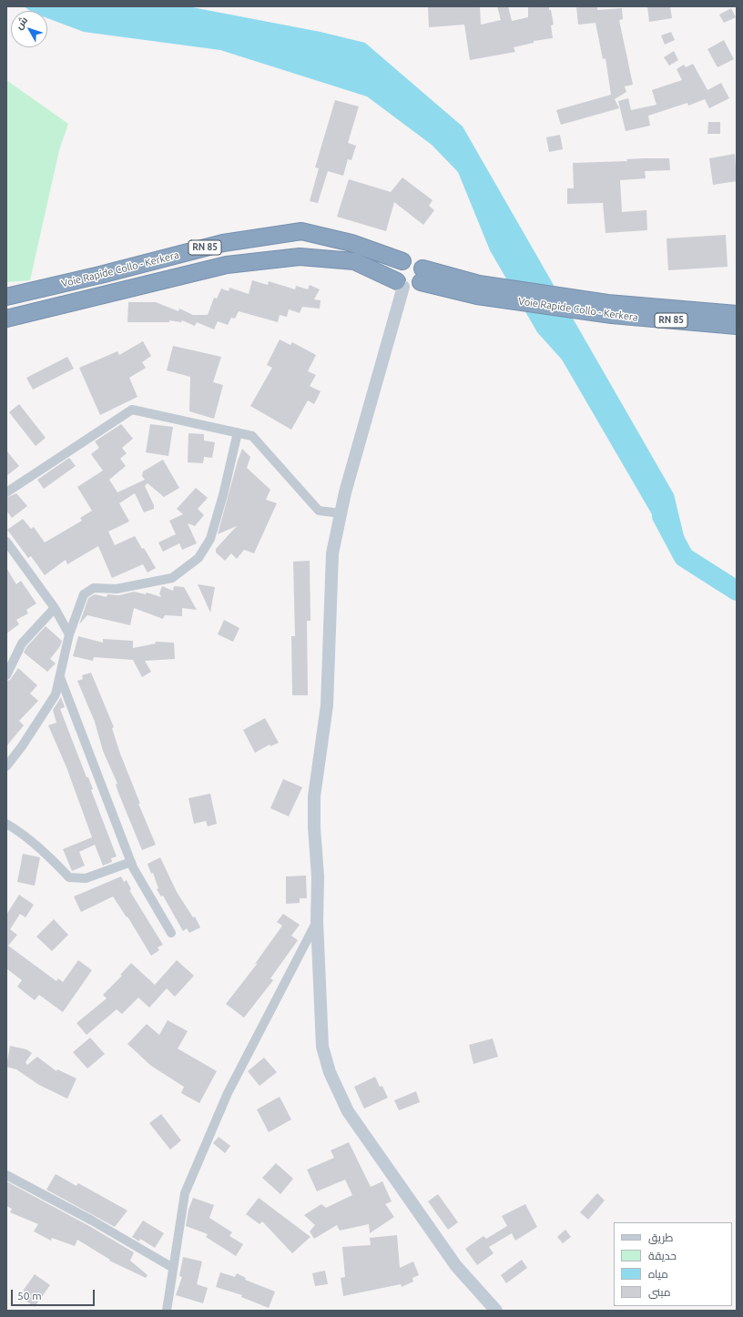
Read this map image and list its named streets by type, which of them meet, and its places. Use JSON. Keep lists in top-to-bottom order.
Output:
{
  "streets": {
    "highway": ["RN 85", "Voie Rapide Collo - Kerkera"]
  },
  "legend": [
    "طريق",
    "حديقة",
    "مياه",
    "مبنى"
  ],
  "scale_bar": "50 m",
  "north": "top left"
}
